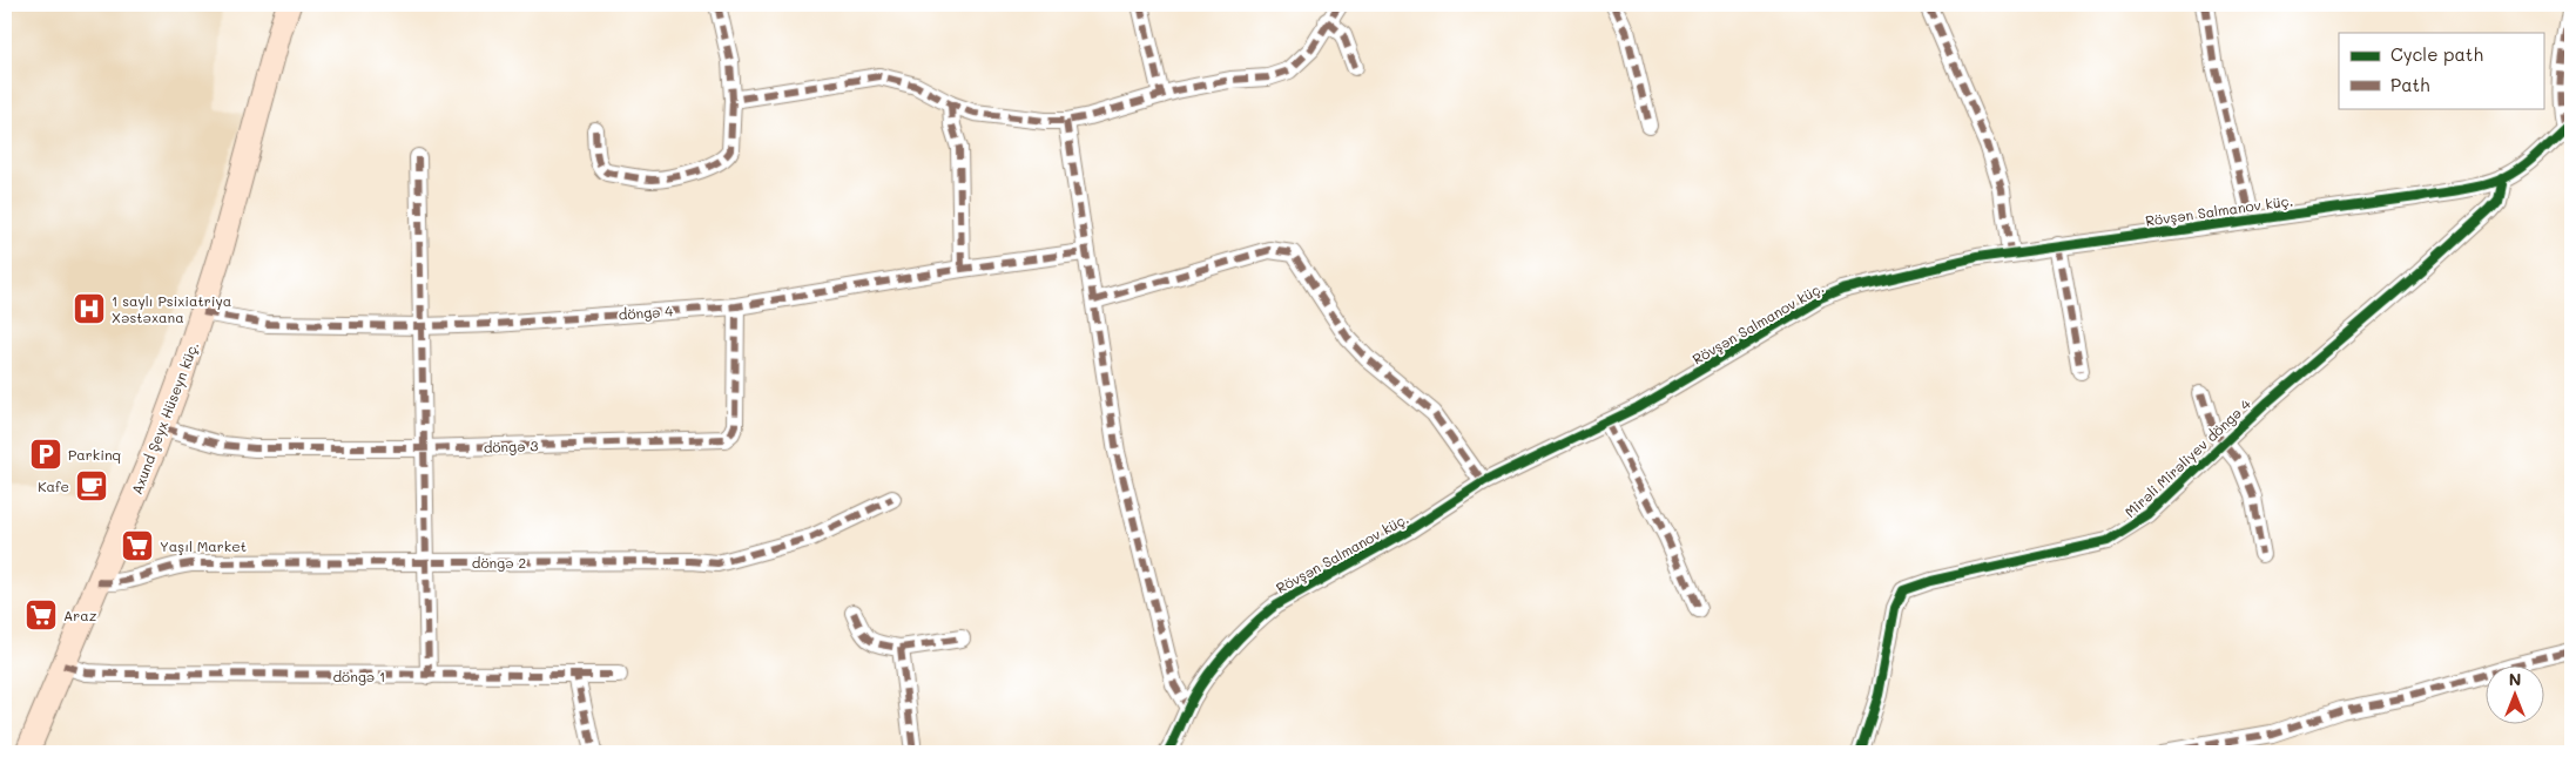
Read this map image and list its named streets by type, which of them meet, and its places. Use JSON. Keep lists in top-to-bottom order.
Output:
{
  "streets": {
    "main road": ["Axund Şeyx Hüseyn küç."],
    "street": [
      "Rövşən Salmanov küç.",
      "döngə 4",
      "döngə 3",
      "Mirəli Mirəliyev döngə 4",
      "döngə 2",
      "döngə 1"
    ]
  },
  "crossings": [
    ["Rövşən Salmanov küç.", "Mirəli Mirəliyev döngə 4"],
    ["döngə 4", "Axund Şeyx Hüseyn küç."],
    ["döngə 4", "döngə 3"],
    ["Axund Şeyx Hüseyn küç.", "döngə 3"],
    ["Axund Şeyx Hüseyn küç.", "döngə 2"],
    ["Axund Şeyx Hüseyn küç.", "döngə 1"]
  ],
  "places": {
    "hospital": ["1 saylı Psixiatriya Xəstəxana"],
    "parking": ["Parkinq"],
    "cafe": ["Kafe"],
    "supermarket": ["Yaşıl Market", "Araz"]
  },
  "legend": ["Cycle path", "Path"],
  "north": "top"
}
